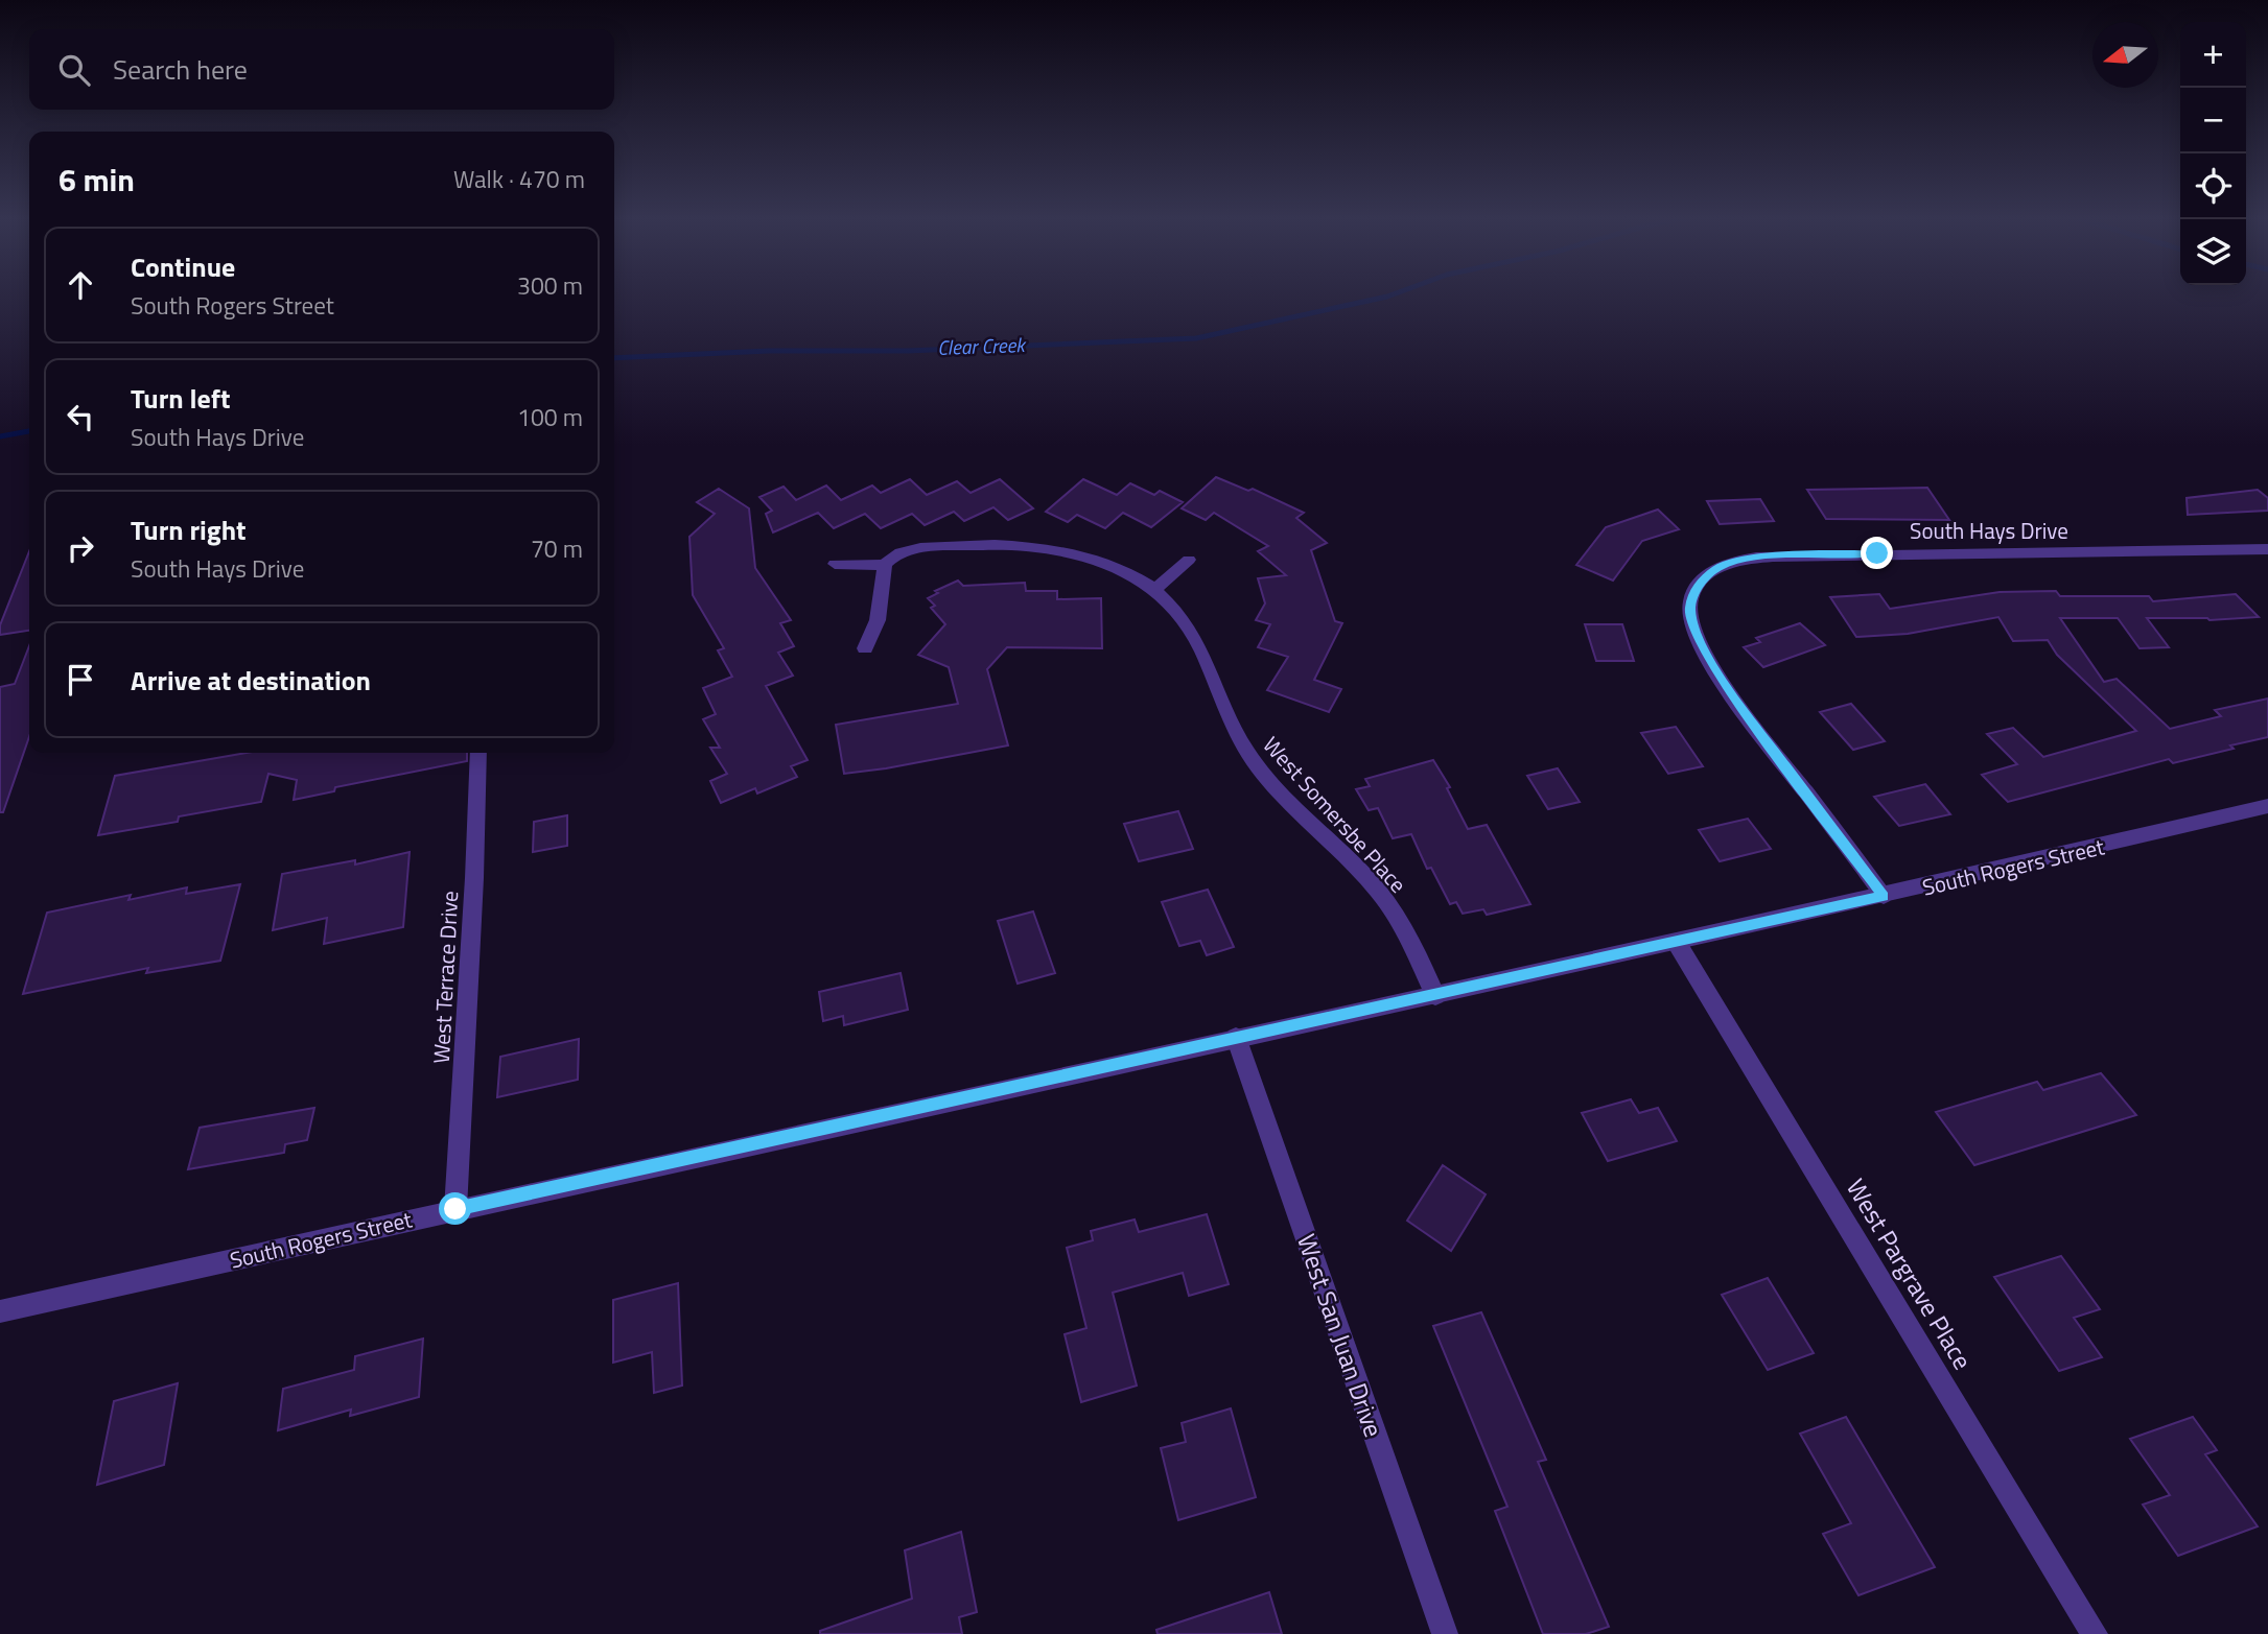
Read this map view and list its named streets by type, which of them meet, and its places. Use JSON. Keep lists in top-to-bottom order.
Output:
{
  "streets": {
    "street": [
      "South Hays Drive",
      "West Somersbe Place",
      "South Rogers Street",
      "West Terrace Drive",
      "West Pargrave Place",
      "West San Juan Drive"
    ]
  },
  "crossings": [
    ["South Hays Drive", "South Rogers Street"],
    ["West Somersbe Place", "South Rogers Street"],
    ["South Rogers Street", "West Terrace Drive"],
    ["South Rogers Street", "West Pargrave Place"],
    ["South Rogers Street", "West San Juan Drive"]
  ],
  "water": ["Clear Creek"],
  "north": "left",
  "page": {
    "map_buttons": ["+", "−"],
    "search": "Search here",
    "heading": ["6 min", "Walk · 470 m"],
    "list": [
      ["Continue", "South Rogers Street", "300 m"],
      ["Turn left", "South Hays Drive", "100 m"],
      ["Turn right", "South Hays Drive", "70 m"],
      "Arrive at destination"
    ]
  }
}
